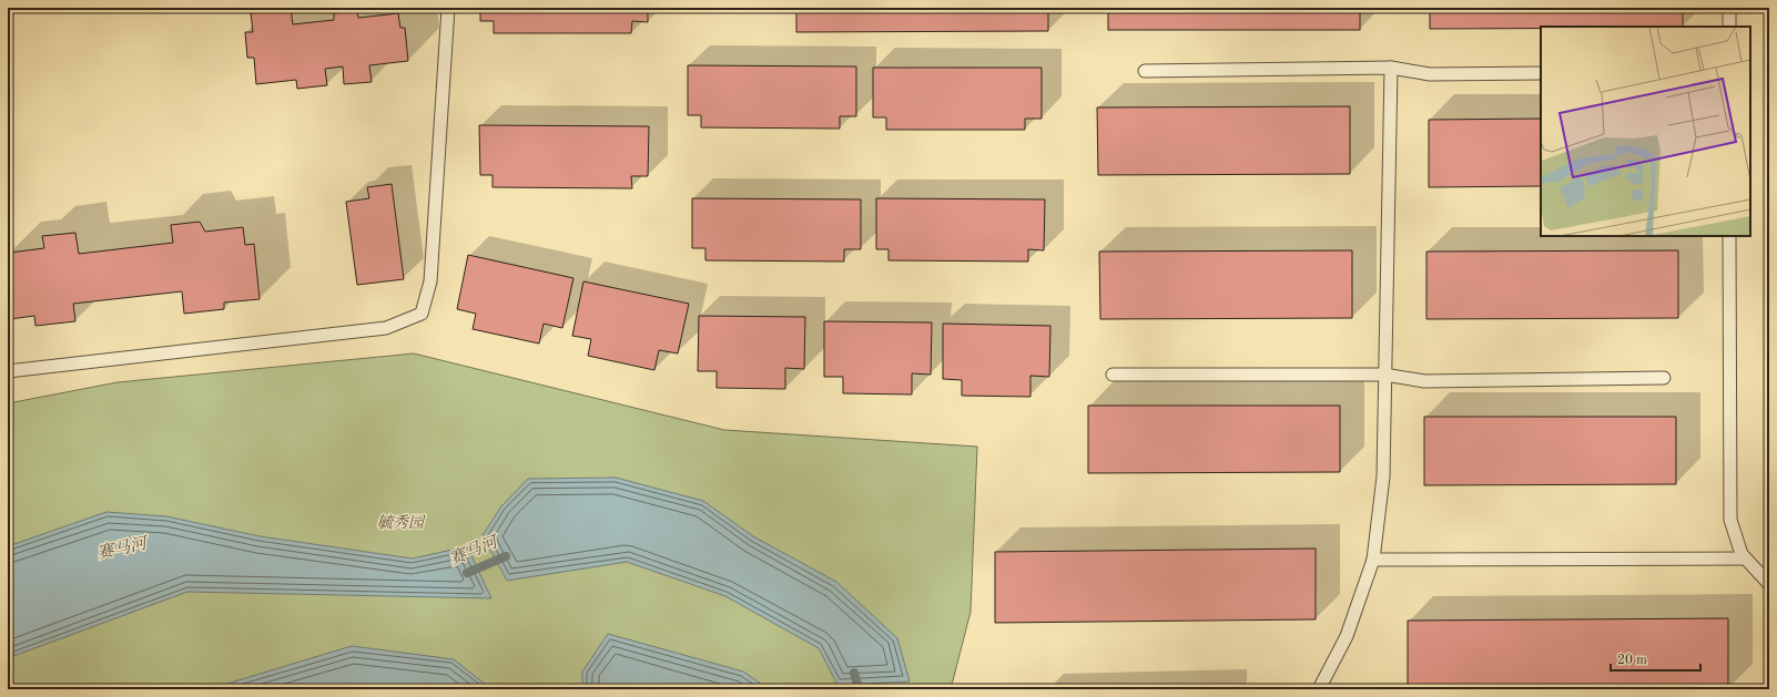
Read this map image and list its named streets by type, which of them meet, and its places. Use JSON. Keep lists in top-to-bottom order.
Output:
{
  "water": ["赛马河"],
  "parks": ["毓秀园"],
  "scale_bar": "20 m"
}
